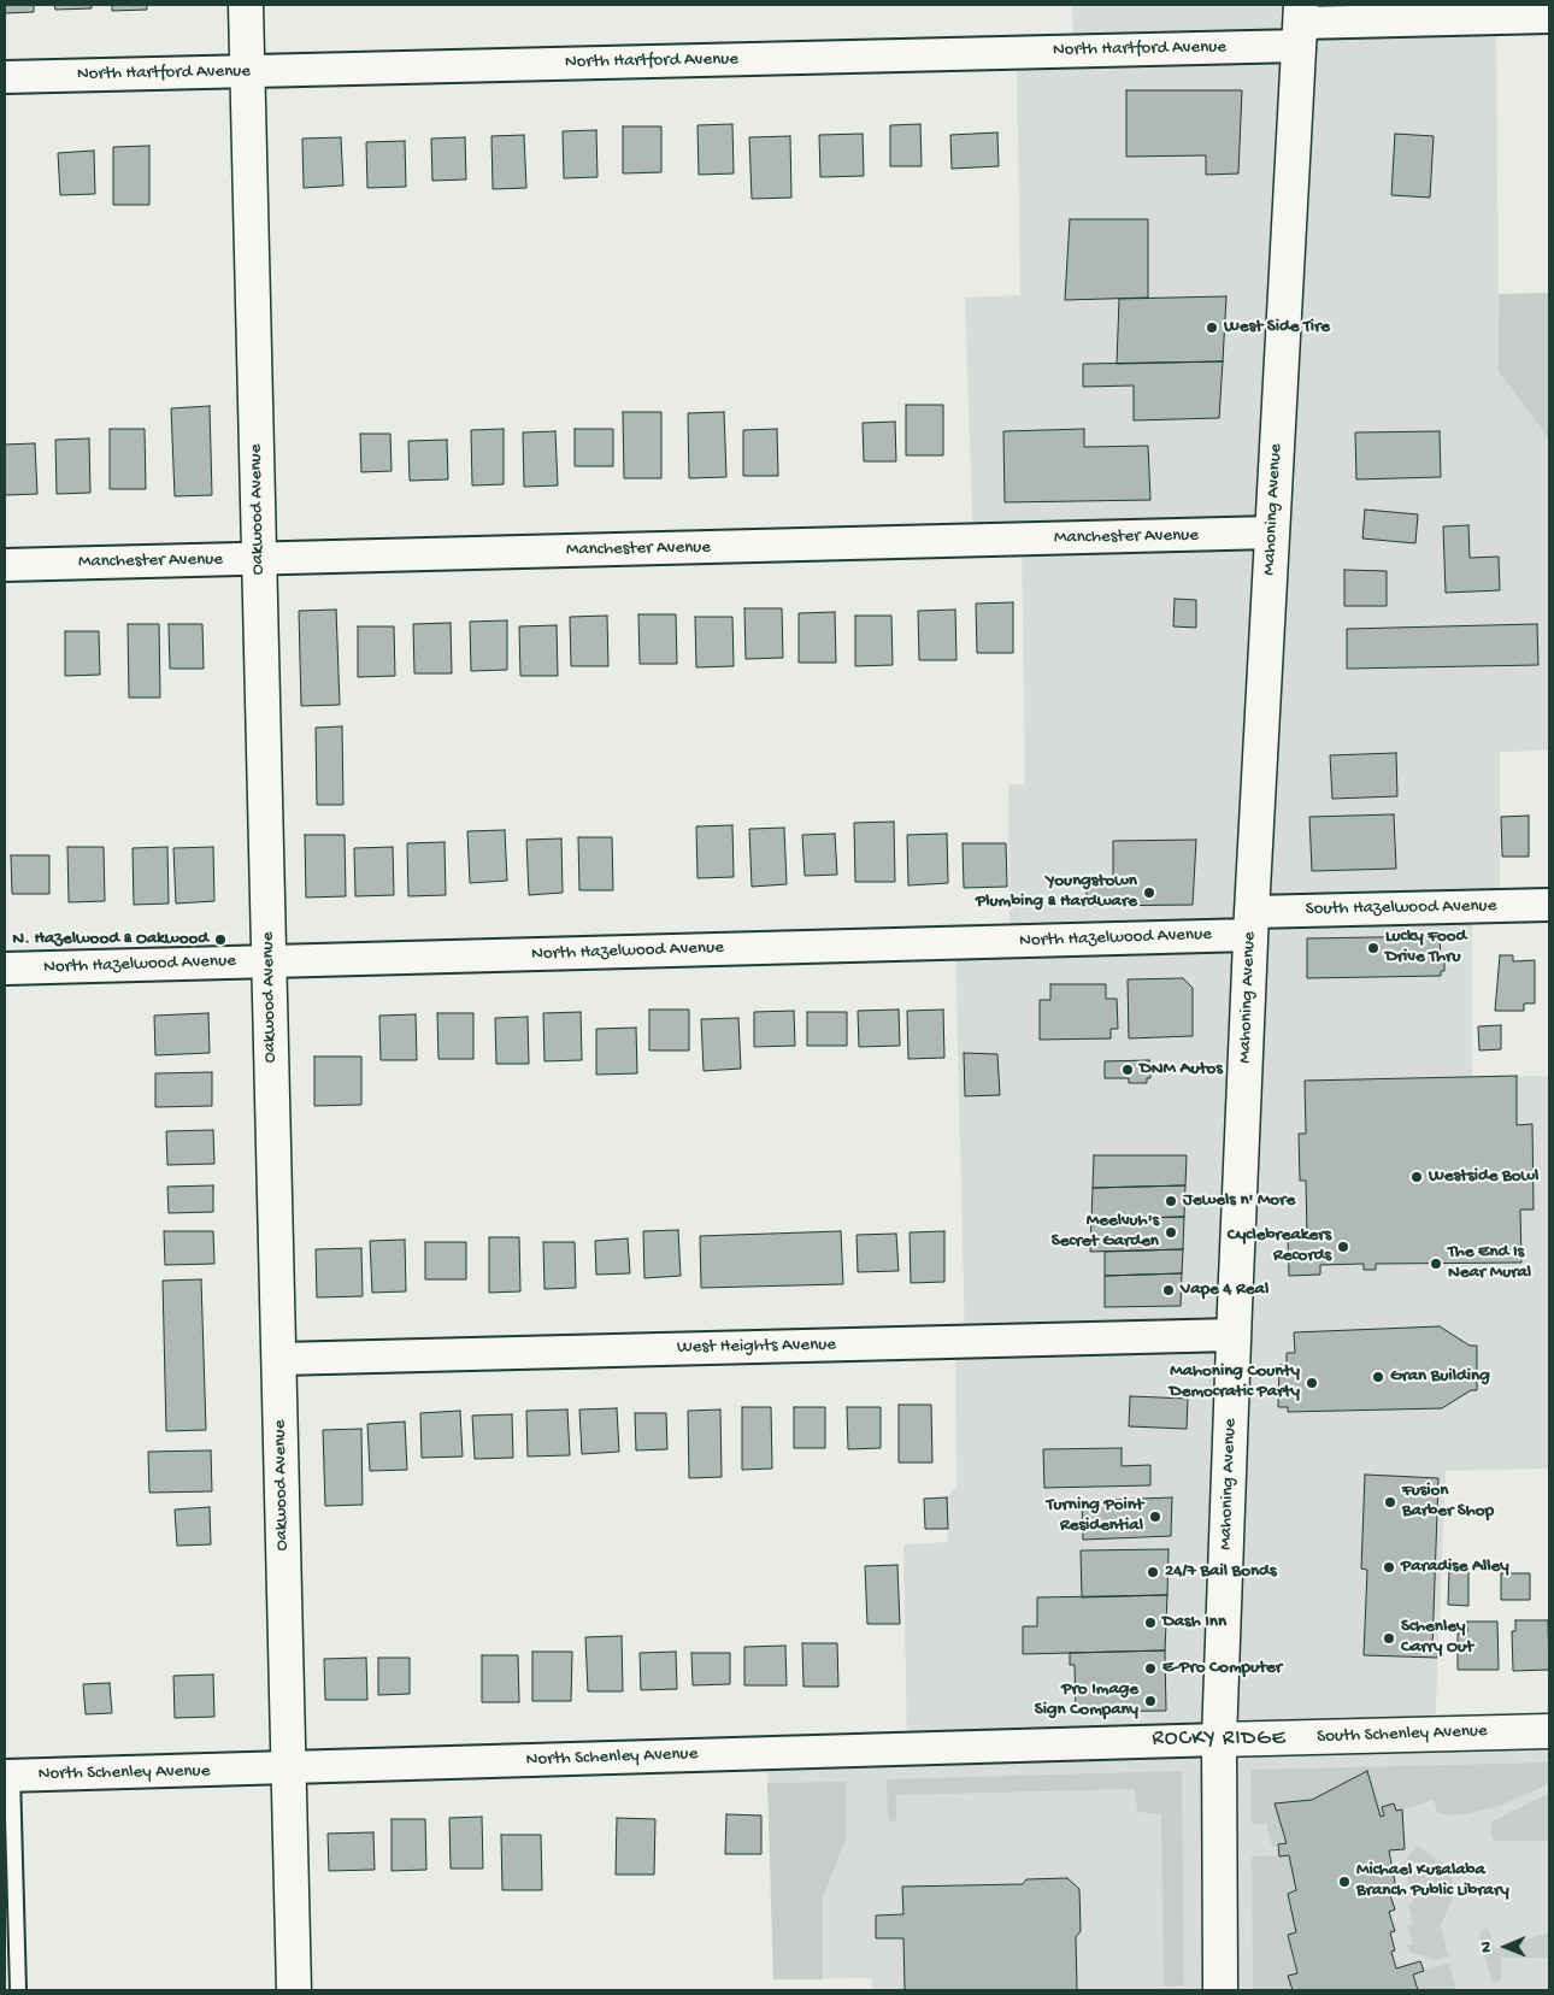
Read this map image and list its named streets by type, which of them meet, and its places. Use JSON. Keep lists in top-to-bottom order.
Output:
{
  "streets": {
    "street": [
      "North Hartford Avenue",
      "Oakwood Avenue",
      "Mahoning Avenue",
      "Manchester Avenue",
      "South Hazelwood Avenue",
      "North Hazelwood Avenue",
      "West Heights Avenue",
      "South Schenley Avenue",
      "North Schenley Avenue"
    ]
  },
  "crossings": [
    ["North Hartford Avenue", "Oakwood Avenue"],
    ["North Hartford Avenue", "Mahoning Avenue"],
    ["Oakwood Avenue", "Manchester Avenue"],
    ["Oakwood Avenue", "North Hazelwood Avenue"],
    ["Oakwood Avenue", "West Heights Avenue"],
    ["Oakwood Avenue", "North Schenley Avenue"],
    ["Mahoning Avenue", "Manchester Avenue"],
    ["Mahoning Avenue", "South Hazelwood Avenue"],
    ["Mahoning Avenue", "North Hazelwood Avenue"],
    ["Mahoning Avenue", "West Heights Avenue"],
    ["Mahoning Avenue", "South Schenley Avenue"],
    ["Mahoning Avenue", "North Schenley Avenue"],
    ["South Hazelwood Avenue", "North Hazelwood Avenue"],
    ["South Schenley Avenue", "North Schenley Avenue"]
  ],
  "districts": ["ROCKY RIDGE"],
  "places": [
    "West Side Tire",
    "Youngstown Plumbing & Hardware",
    "N. Hazelwood & Oakwood",
    "Lucky Food Drive Thru",
    "DNM Autos",
    "Westside Bowl",
    "Jewels n' More",
    "Meelvuh's Secret Garden",
    "Cyclebreakers Records",
    "The End Is Near Mural",
    "Vape 4 Real",
    "Gran Building",
    "Mahoning County Democratic Party",
    "Fusion Barber Shop",
    "Turning Point Residential",
    "Paradise Alley",
    "24/7 Bail Bonds",
    "Dash Inn",
    "Schenley Carry Out",
    "E-Pro Computer",
    "Pro Image Sign Company",
    "Michael Kusalaba Branch Public Library"
  ],
  "north": "left"
}
